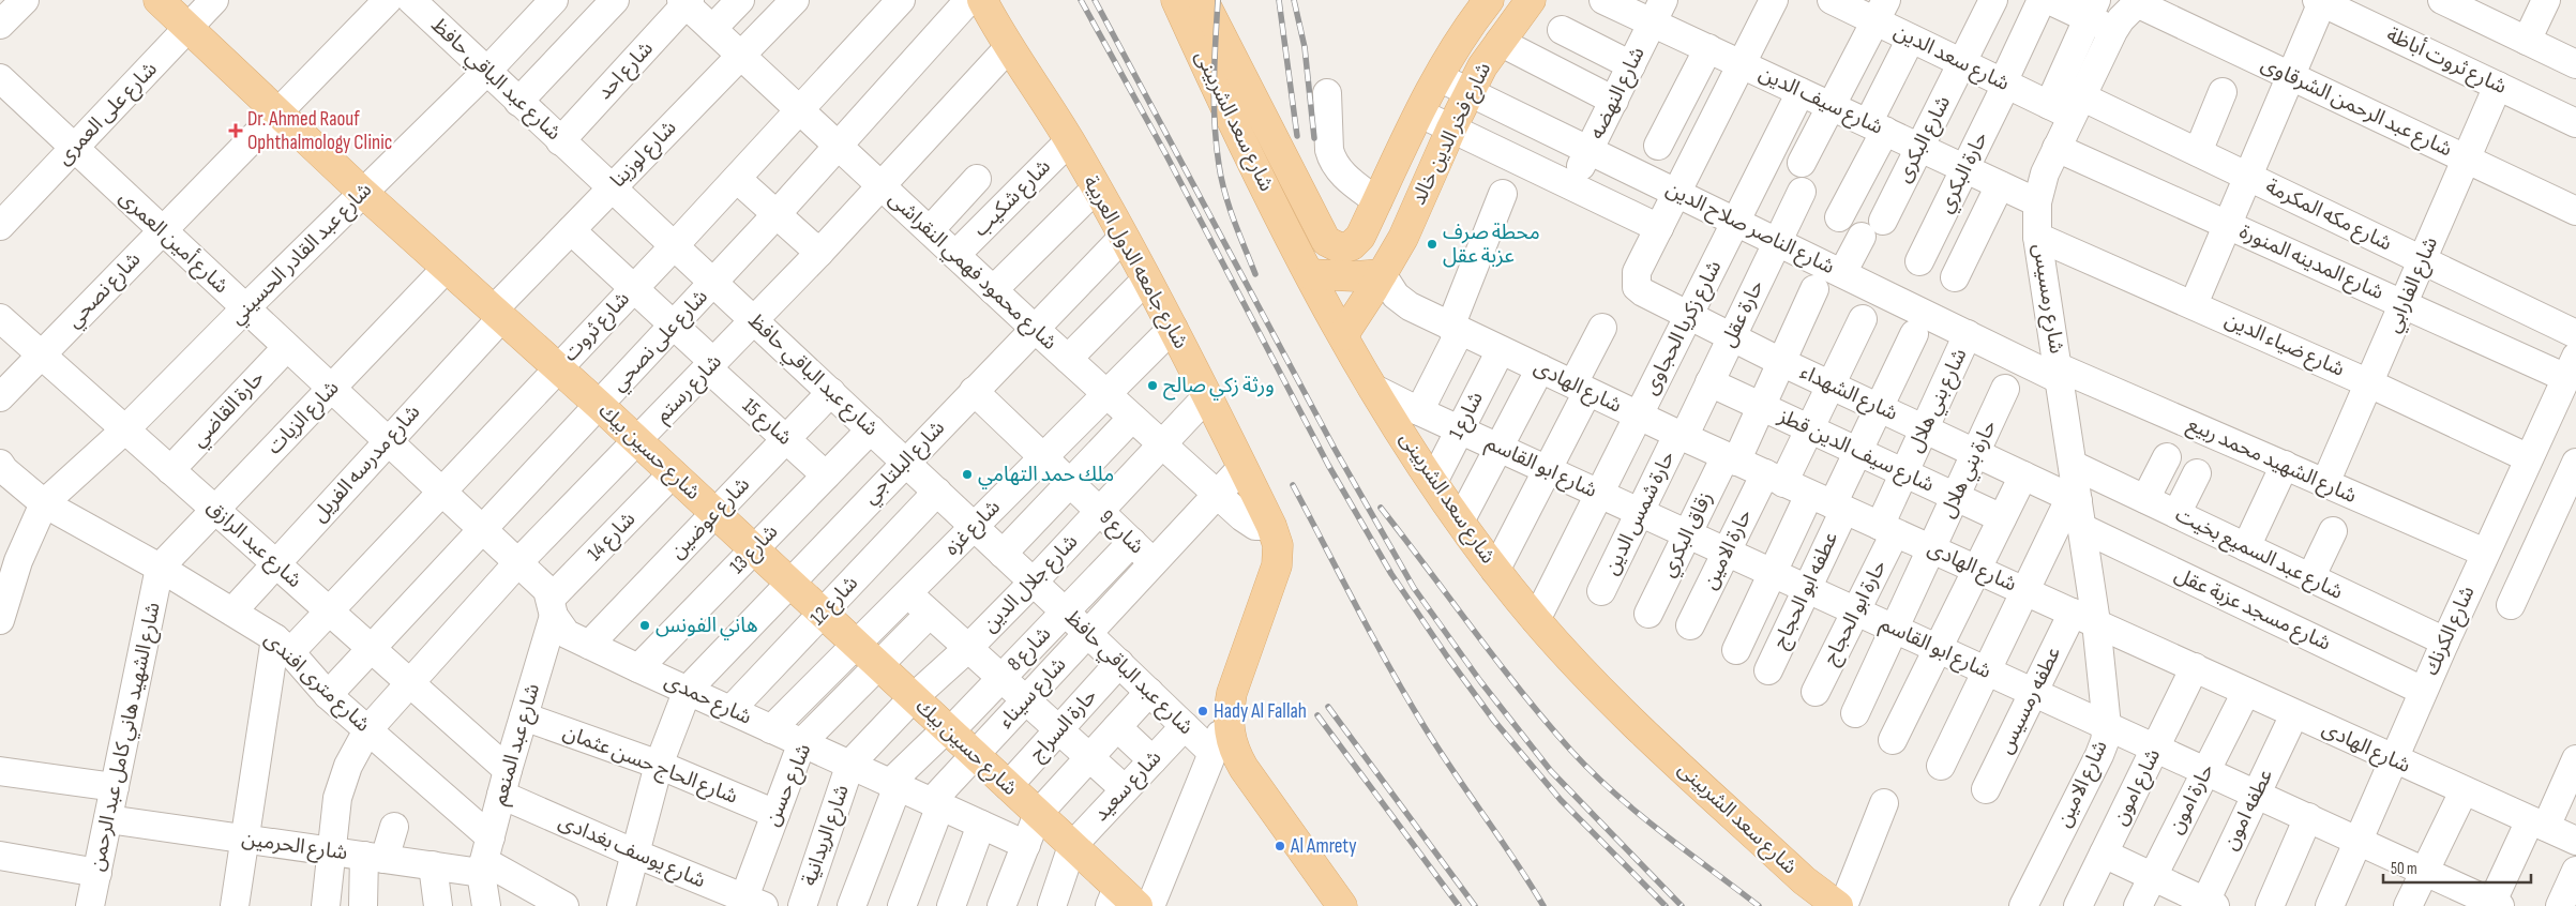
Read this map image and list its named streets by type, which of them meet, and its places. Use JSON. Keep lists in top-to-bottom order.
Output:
{
  "streets": {
    "main road": [
      "شارع سعد الشربينى",
      "شارع فخر الدين خالد",
      "شارع جامعه الدول العربية",
      "شارع حسين بيك"
    ],
    "street": [
      "شارع سعد الدين",
      "شارع ثروت أباظة",
      "شارع احد",
      "شارع عبد الباقي حافظ",
      "شارع النهضه",
      "شارع سيف الدين",
      "شارع عبد الرحمن الشرقاوى",
      "شارع على العمرى",
      "شارع البكرى",
      "شارع لوزينا",
      "حارة البكري",
      "شارع شكيب",
      "شارع مكه المكرمة",
      "شارع الناصر صلاح الدين",
      "شارع أمين العمرى",
      "شارع عبد القادر الحسيني",
      "شارع المدينه المنورة",
      "شارع محمود فهمي النقراشى",
      "شارع الفارابي",
      "شارع نصحي",
      "شارع رمسيس",
      "حارة عقل",
      "شارع ثروت",
      "شارع زكريا الحجاوى",
      "شارع على نصحي",
      "شارع ضياء الدين",
      "شارع الهادى",
      "شارع رستم",
      "شارع الشهداء",
      "شارع بني هلال",
      "حارة القاضي",
      "شارع 1",
      "شارع الزيات",
      "شارع 15",
      "شارع سيف الدين قطز",
      "شارع الشهيد محمد ربيع",
      "شارع البلتاجي",
      "شارع مدرسه الفريل",
      "شارع ابو القاسم",
      "حارة بني هلال",
      "حارة شمس الدين",
      "شارع عوضين",
      "شارع غزه",
      "شارع 9",
      "زقاق البكري",
      "شارع 14",
      "شارع عبد الرازق",
      "شارع 13",
      "حارة الامين",
      "شارع عبد السميع بخيت",
      "شارع جلال الدين",
      "عطفه ابو الحجاج",
      "شارع 12",
      "شارع مسجد عزبة عقل",
      "حارة ابو الحجاج",
      "شارع الكرنك",
      "شارع 8",
      "شارع مترى افندى",
      "شارع سيناء",
      "شارع حمدى",
      "عطفه رمسيس",
      "حارة السراج",
      "شارع الشهيد هاني كامل عبد الرحمن",
      "شارع عبد المنعم",
      "شارع الحاج حسن عثمان",
      "شارع الامين",
      "شارع حسن",
      "شارع سعيد",
      "شارع امون",
      "حارة امون",
      "عطفه امون",
      "شارع الريدانية",
      "شارع الحرمين",
      "شارع يوسف بغدادى"
    ]
  },
  "crossings": [
    ["شارع سعد الدين", "شارع البكرى"],
    ["شارع سعد الدين", "حارة البكري"],
    ["شارع سعد الدين", "شارع مكه المكرمة"],
    ["شارع سعد الدين", "شارع رمسيس"],
    ["شارع ثروت أباظة", "شارع الفارابي"],
    ["شارع احد", "شارع عبد الباقي حافظ"],
    ["شارع احد", "شارع محمود فهمي النقراشى"],
    ["شارع عبد الباقي حافظ", "شارع لوزينا"],
    ["شارع عبد الباقي حافظ", "شارع عبد القادر الحسيني"],
    ["شارع عبد الباقي حافظ", "شارع ثروت"],
    ["شارع عبد الباقي حافظ", "شارع على نصحي"],
    ["شارع عبد الباقي حافظ", "شارع رستم"],
    ["شارع عبد الباقي حافظ", "شارع البلتاجي"],
    ["شارع عبد الباقي حافظ", "شارع عوضين"],
    ["شارع عبد الباقي حافظ", "شارع غزه"],
    ["شارع عبد الباقي حافظ", "شارع 13"],
    ["شارع عبد الباقي حافظ", "شارع جلال الدين"],
    ["شارع عبد الباقي حافظ", "شارع 12"],
    ["شارع عبد الباقي حافظ", "شارع 8"],
    ["شارع عبد الباقي حافظ", "شارع سيناء"],
    ["شارع عبد الباقي حافظ", "حارة السراج"],
    ["شارع عبد الباقي حافظ", "شارع سعيد"],
    ["شارع النهضه", "شارع سيف الدين"],
    ["شارع النهضه", "شارع الناصر صلاح الدين"],
    ["شارع سيف الدين", "شارع البكرى"],
    ["شارع سيف الدين", "حارة البكري"],
    ["شارع سيف الدين", "شارع رمسيس"],
    ["شارع سيف الدين", "شارع زكريا الحجاوى"],
    ["شارع عبد الرحمن الشرقاوى", "شارع الفارابي"],
    ["شارع عبد الرحمن الشرقاوى", "شارع رمسيس"],
    ["شارع على العمرى", "شارع أمين العمرى"],
    ["شارع على العمرى", "شارع حسين بيك"],
    ["شارع سعد الشربينى", "شارع فخر الدين خالد"],
    ["شارع سعد الشربينى", "شارع زكريا الحجاوى"],
    ["شارع سعد الشربينى", "شارع 1"],
    ["شارع سعد الشربينى", "شارع ابو القاسم"],
    ["شارع فخر الدين خالد", "شارع الناصر صلاح الدين"],
    ["شارع فخر الدين خالد", "شارع الهادى"],
    ["شارع البكرى", "شارع الناصر صلاح الدين"],
    ["شارع لوزينا", "شارع محمود فهمي النقراشى"],
    ["شارع لوزينا", "شارع 15"],
    ["شارع لوزينا", "شارع حسين بيك"],
    ["شارع لوزينا", "شارع مدرسه الفريل"],
    ["شارع شكيب", "شارع جامعه الدول العربية"],
    ["شارع شكيب", "شارع محمود فهمي النقراشى"],
    ["شارع مكه المكرمة", "شارع الفارابي"],
    ["شارع مكه المكرمة", "شارع رمسيس"],
    ["شارع الناصر صلاح الدين", "شارع رمسيس"],
    ["شارع الناصر صلاح الدين", "حارة عقل"],
    ["شارع الناصر صلاح الدين", "شارع زكريا الحجاوى"],
    ["شارع الناصر صلاح الدين", "شارع بني هلال"],
    ["شارع الناصر صلاح الدين", "شارع الشهيد محمد ربيع"],
    ["شارع أمين العمرى", "شارع عبد القادر الحسيني"],
    ["شارع أمين العمرى", "شارع نصحي"],
    ["شارع أمين العمرى", "شارع ثروت"],
    ["شارع أمين العمرى", "حارة القاضي"],
    ["شارع أمين العمرى", "شارع الزيات"],
    ["شارع أمين العمرى", "شارع مدرسه الفريل"],
    ["شارع أمين العمرى", "شارع حمدى"],
    ["شارع عبد القادر الحسيني", "شارع حسين بيك"],
    ["شارع عبد القادر الحسيني", "شارع عبد الرازق"],
    ["شارع عبد القادر الحسيني", "شارع مترى افندى"],
    ["شارع جامعه الدول العربية", "شارع محمود فهمي النقراشى"],
    ["شارع جامعه الدول العربية", "شارع على نصحي"],
    ["شارع جامعه الدول العربية", "شارع رستم"],
    ["شارع جامعه الدول العربية", "شارع البلتاجي"],
    ["شارع جامعه الدول العربية", "شارع غزه"],
    ["شارع جامعه الدول العربية", "شارع جلال الدين"],
    ["شارع جامعه الدول العربية", "شارع سيناء"],
    ["شارع المدينه المنورة", "شارع الفارابي"],
    ["شارع المدينه المنورة", "شارع رمسيس"],
    ["شارع المدينه المنورة", "شارع الكرنك"],
    ["شارع محمود فهمي النقراشى", "شارع ثروت"],
    ["شارع محمود فهمي النقراشى", "شارع على نصحي"],
    ["شارع محمود فهمي النقراشى", "شارع رستم"],
    ["شارع محمود فهمي النقراشى", "شارع البلتاجي"],
    ["شارع محمود فهمي النقراشى", "شارع غزه"],
    ["شارع محمود فهمي النقراشى", "شارع جلال الدين"],
    ["شارع محمود فهمي النقراشى", "شارع سيناء"],
    ["شارع الفارابي", "شارع ضياء الدين"],
    ["شارع الفارابي", "شارع الشهيد محمد ربيع"],
    ["شارع نصحي", "شارع حسين بيك"],
    ["شارع نصحي", "شارع عبد الرازق"],
    ["شارع رمسيس", "شارع ضياء الدين"],
    ["شارع رمسيس", "شارع الهادى"],
    ["شارع رمسيس", "شارع الشهداء"],
    ["شارع رمسيس", "شارع الشهيد محمد ربيع"],
    ["شارع رمسيس", "شارع عبد السميع بخيت"],
    ["شارع رمسيس", "شارع مسجد عزبة عقل"],
    ["شارع رمسيس", "عطفه رمسيس"],
    ["شارع رمسيس", "شارع الامين"],
    ["حارة عقل", "شارع الهادى"],
    ["حارة عقل", "شارع الشهداء"],
    ["حارة عقل", "شارع سيف الدين قطز"],
    ["حارة عقل", "حارة شمس الدين"],
    ["شارع ثروت", "شارع 15"],
    ["شارع ثروت", "شارع حسين بيك"],
    ["شارع ثروت", "شارع عبد الرازق"],
    ["شارع ثروت", "شارع مترى افندى"],
    ["شارع ثروت", "شارع حمدى"],
    ["شارع زكريا الحجاوى", "شارع الهادى"],
    ["شارع زكريا الحجاوى", "شارع الشهداء"],
    ["شارع زكريا الحجاوى", "شارع ابو القاسم"],
    ["شارع على نصحي", "شارع 15"],
    ["شارع على نصحي", "شارع حسين بيك"],
    ["شارع على نصحي", "شارع عبد الرازق"],
    ["شارع على نصحي", "شارع مترى افندى"],
    ["شارع على نصحي", "شارع حمدى"],
    ["شارع ضياء الدين", "شارع الكرنك"],
    ["شارع الهادى", "شارع بني هلال"],
    ["شارع الهادى", "شارع 1"],
    ["شارع الهادى", "حارة بني هلال"],
    ["شارع الهادى", "حارة شمس الدين"],
    ["شارع الهادى", "زقاق البكري"],
    ["شارع الهادى", "حارة الامين"],
    ["شارع الهادى", "عطفه ابو الحجاج"],
    ["شارع الهادى", "حارة ابو الحجاج"],
    ["شارع الهادى", "شارع الكرنك"],
    ["شارع الهادى", "عطفه رمسيس"],
    ["شارع الهادى", "شارع الامين"],
    ["شارع الهادى", "شارع امون"],
    ["شارع الهادى", "حارة امون"],
    ["شارع الهادى", "عطفه امون"],
    ["شارع رستم", "شارع 15"],
    ["شارع رستم", "شارع حسين بيك"],
    ["شارع رستم", "شارع عبد الرازق"],
    ["شارع رستم", "شارع مترى افندى"],
    ["شارع رستم", "شارع حمدى"],
    ["شارع رستم", "شارع الحرمين"],
    ["شارع الشهداء", "شارع بني هلال"],
    ["شارع الشهداء", "حارة بني هلال"],
    ["شارع الشهداء", "زقاق البكري"],
    ["شارع الشهداء", "حارة الامين"],
    ["شارع بني هلال", "شارع سيف الدين قطز"],
    ["شارع بني هلال", "حارة ابو الحجاج"],
    ["حارة القاضي", "شارع عبد الرازق"],
    ["شارع 1", "شارع ابو القاسم"],
    ["شارع الزيات", "شارع حسين بيك"],
    ["شارع الزيات", "شارع عبد الرازق"],
    ["شارع الزيات", "شارع مترى افندى"],
    ["شارع الزيات", "شارع الشهيد هاني كامل عبد الرحمن"],
    ["شارع 15", "شارع عوضين"],
    ["شارع 15", "شارع 13"],
    ["شارع سيف الدين قطز", "حارة بني هلال"],
    ["شارع سيف الدين قطز", "زقاق البكري"],
    ["شارع سيف الدين قطز", "حارة الامين"],
    ["شارع حسين بيك", "شارع البلتاجي"],
    ["شارع حسين بيك", "شارع مدرسه الفريل"],
    ["شارع حسين بيك", "شارع عوضين"],
    ["شارع حسين بيك", "شارع غزه"],
    ["شارع حسين بيك", "شارع 14"],
    ["شارع حسين بيك", "شارع 13"],
    ["شارع حسين بيك", "شارع جلال الدين"],
    ["شارع حسين بيك", "شارع 12"],
    ["شارع حسين بيك", "شارع 8"],
    ["شارع حسين بيك", "شارع سيناء"],
    ["شارع حسين بيك", "حارة السراج"],
    ["شارع حسين بيك", "شارع حسن"],
    ["شارع حسين بيك", "شارع سعيد"],
    ["شارع الشهيد محمد ربيع", "شارع الكرنك"],
    ["شارع البلتاجي", "شارع 9"],
    ["شارع البلتاجي", "شارع حمدى"],
    ["شارع مدرسه الفريل", "شارع عبد الرازق"],
    ["شارع مدرسه الفريل", "شارع مترى افندى"],
    ["شارع ابو القاسم", "حارة بني هلال"],
    ["شارع ابو القاسم", "حارة شمس الدين"],
    ["شارع ابو القاسم", "زقاق البكري"],
    ["شارع ابو القاسم", "حارة الامين"],
    ["شارع ابو القاسم", "عطفه ابو الحجاج"],
    ["شارع ابو القاسم", "حارة ابو الحجاج"],
    ["شارع ابو القاسم", "شارع الكرنك"],
    ["شارع ابو القاسم", "عطفه رمسيس"],
    ["شارع ابو القاسم", "شارع الامين"],
    ["شارع ابو القاسم", "شارع امون"],
    ["شارع ابو القاسم", "حارة امون"],
    ["شارع ابو القاسم", "عطفه امون"],
    ["شارع عوضين", "شارع حمدى"],
    ["شارع غزه", "شارع 9"],
    ["شارع غزه", "شارع حمدى"],
    ["شارع 9", "شارع جلال الدين"],
    ["شارع 9", "شارع 8"],
    ["شارع 9", "شارع سيناء"],
    ["شارع 14", "شارع حمدى"],
    ["شارع 14", "شارع عبد المنعم"],
    ["شارع عبد الرازق", "شارع عبد المنعم"],
    ["شارع عبد الرازق", "شارع يوسف بغدادى"],
    ["شارع 13", "شارع حمدى"],
    ["شارع عبد السميع بخيت", "شارع الكرنك"],
    ["شارع جلال الدين", "شارع حمدى"],
    ["شارع جلال الدين", "شارع الريدانية"],
    ["شارع 12", "شارع حمدى"],
    ["شارع مسجد عزبة عقل", "شارع الكرنك"],
    ["شارع 8", "شارع حمدى"],
    ["شارع مترى افندى", "شارع الشهيد هاني كامل عبد الرحمن"],
    ["شارع مترى افندى", "شارع عبد المنعم"],
    ["شارع مترى افندى", "شارع الحرمين"],
    ["شارع سيناء", "شارع حمدى"],
    ["شارع حمدى", "شارع عبد المنعم"],
    ["شارع حمدى", "شارع حسن"],
    ["شارع حمدى", "شارع الريدانية"],
    ["عطفه رمسيس", "شارع الامين"],
    ["شارع الشهيد هاني كامل عبد الرحمن", "شارع الحرمين"],
    ["شارع عبد المنعم", "شارع الحاج حسن عثمان"],
    ["شارع عبد المنعم", "شارع الحرمين"],
    ["شارع عبد المنعم", "شارع يوسف بغدادى"],
    ["شارع الحاج حسن عثمان", "شارع حسن"],
    ["شارع حسن", "شارع يوسف بغدادى"]
  ],
  "places": {
    "health": ["Dr. Ahmed Raouf Ophthalmology Clinic"],
    "other": [
      "محطة صرف عزبة عقل",
      "ورثة زكي صالح",
      "ملك حمد التهامي",
      "هاني الفونس",
      "Hady Al Fallah",
      "Al Amrety"
    ]
  },
  "scale_bar": "50 m"
}
